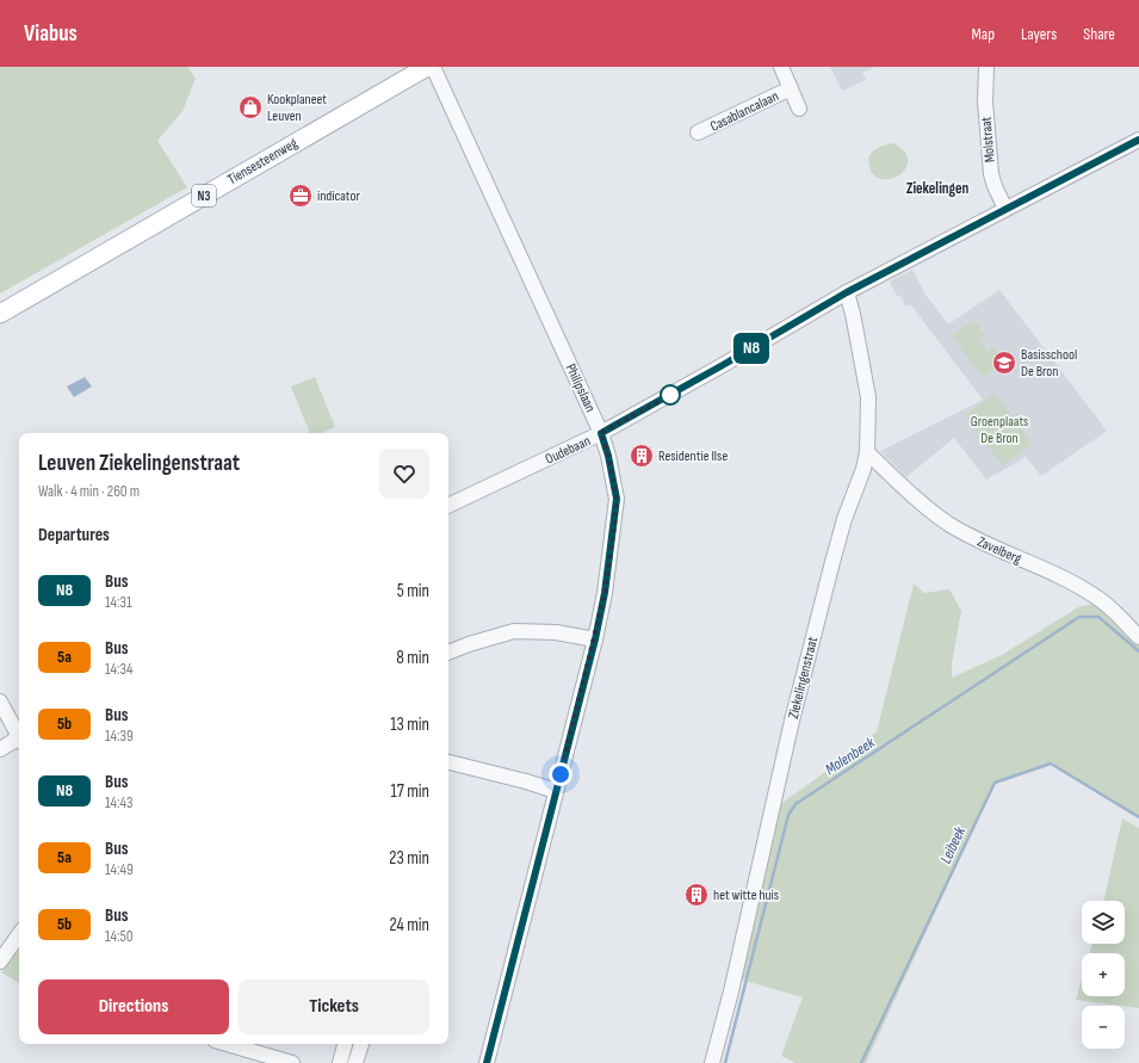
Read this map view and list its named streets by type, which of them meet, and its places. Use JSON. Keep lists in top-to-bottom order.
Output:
{
  "streets": {
    "main road": ["Tiensesteenweg", "N3"],
    "street": [
      "Casablancalaan",
      "Molstraat",
      "Philipslaan",
      "Oudebaan",
      "Zavelberg",
      "Ziekelingenstraat"
    ]
  },
  "crossings": [
    ["Molstraat", "Oudebaan"],
    ["Philipslaan", "Oudebaan"],
    ["Oudebaan", "Ziekelingenstraat"],
    ["Zavelberg", "Ziekelingenstraat"]
  ],
  "districts": ["Ziekelingen"],
  "water": ["Molenbeek", "Leibeek"],
  "parks": ["Groenplaats De Bron"],
  "places": {
    "shop": ["Kookplaneet Leuven"],
    "office": ["indicator"],
    "school or university": ["Basisschool De Bron"],
    "building": ["Residentie Ilse", "het witte huis"]
  },
  "lines": ["bus line N8"],
  "page": {
    "header": "Viabus",
    "nav": ["Map", "Layers", "Share"],
    "on_map": "N8",
    "heading": [
      ["Leuven Ziekelingenstraat", "Walk · 4 min · 260 m"],
      "Departures"
    ],
    "list": [
      {
        "mark": "N8",
        "name": "Bus",
        "note": "14:31",
        "value": "5 min"
      },
      {
        "mark": "5a",
        "name": "Bus",
        "note": "14:34",
        "value": "8 min"
      },
      {
        "mark": "5b",
        "name": "Bus",
        "note": "14:39",
        "value": "13 min"
      },
      {
        "mark": "N8",
        "name": "Bus",
        "note": "14:43",
        "value": "17 min"
      },
      {
        "mark": "5a",
        "name": "Bus",
        "note": "14:49",
        "value": "23 min"
      },
      {
        "mark": "5b",
        "name": "Bus",
        "note": "14:50",
        "value": "24 min"
      }
    ],
    "map_buttons": ["+", "−"],
    "buttons": ["Directions", "Tickets"]
  }
}
